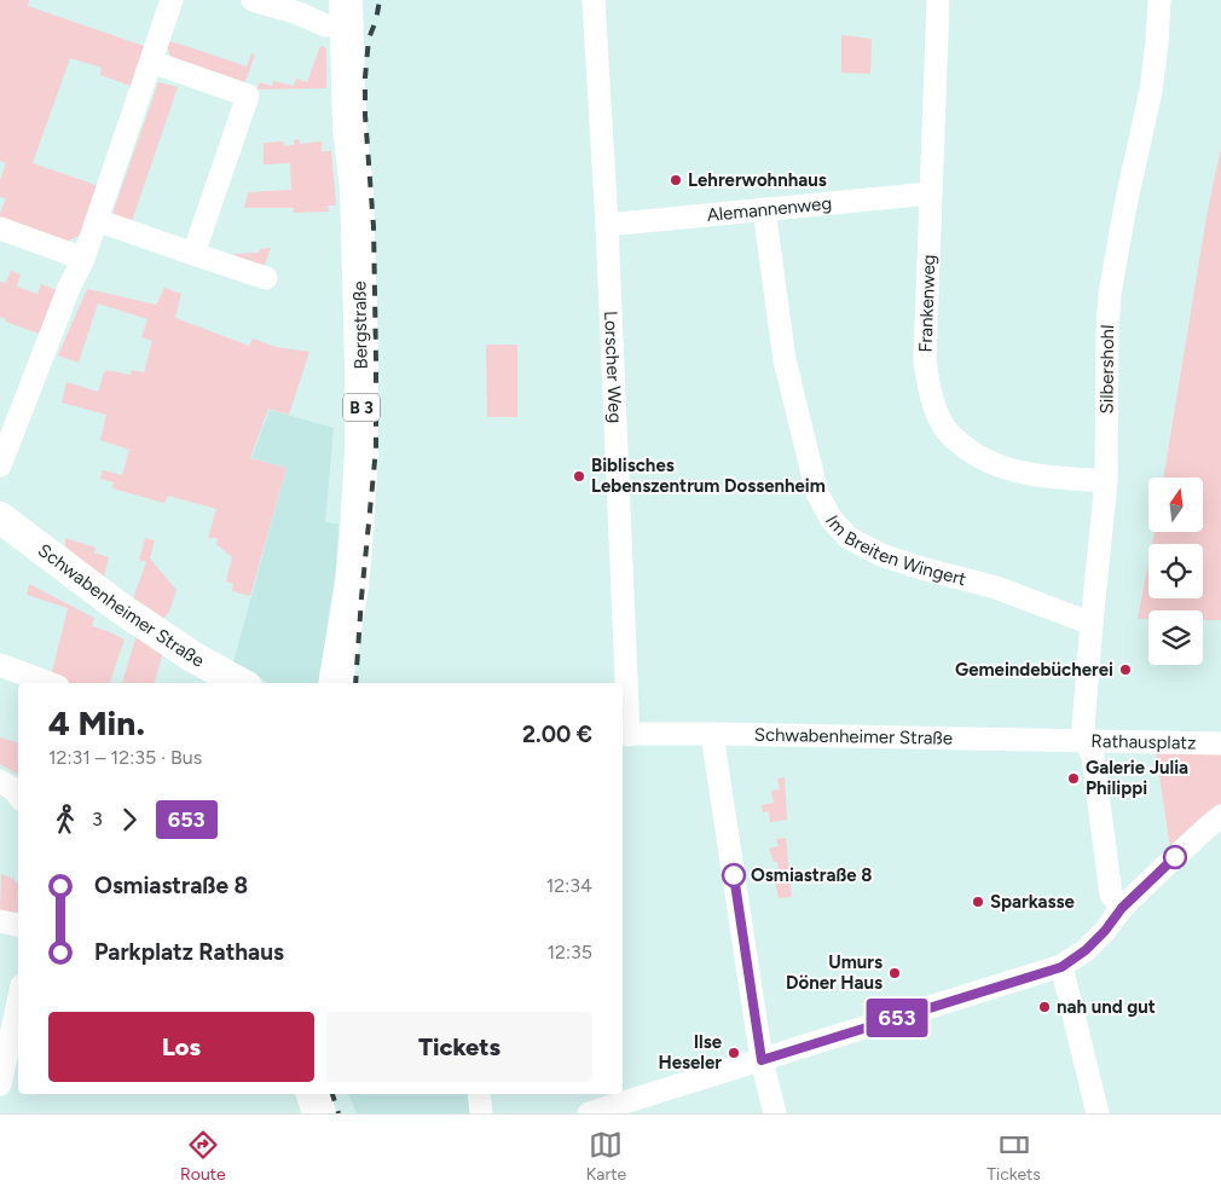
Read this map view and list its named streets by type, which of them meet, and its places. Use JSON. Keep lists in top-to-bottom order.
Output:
{
  "streets": {
    "main road": ["Bergstraße", "B 3"],
    "street": [
      "Alemannenweg",
      "Frankenweg",
      "Lorscher Weg",
      "Silbershohl",
      "Im Breiten Wingert",
      "Schwabenheimer Straße",
      "Rathausplatz"
    ]
  },
  "crossings": [
    ["Alemannenweg", "Frankenweg"],
    ["Alemannenweg", "Lorscher Weg"],
    ["Alemannenweg", "Im Breiten Wingert"],
    ["Frankenweg", "Silbershohl"],
    ["Lorscher Weg", "Schwabenheimer Straße"],
    ["Silbershohl", "Im Breiten Wingert"],
    ["Silbershohl", "Schwabenheimer Straße"],
    ["Silbershohl", "Rathausplatz"],
    ["Schwabenheimer Straße", "Rathausplatz"]
  ],
  "places": [
    "Lehrerwohnhaus",
    "Biblisches Lebenszentrum Dossenheim",
    "Gemeindebücherei",
    "Galerie Julia Philippi",
    "Osmiastraße 8",
    "Sparkasse",
    "Umurs Döner Haus",
    "nah und gut",
    "Ilse Heseler"
  ],
  "lines": ["bus line 653"],
  "north": "top",
  "page": {
    "on_map": "653",
    "heading": ["4 Min.", "12:31 – 12:35 · Bus", "2.00 €"],
    "legs": ["3", "653"],
    "list": [
      {
        "name": "Osmiastraße 8",
        "value": "12:34"
      },
      {
        "name": "Parkplatz Rathaus",
        "value": "12:35"
      }
    ],
    "buttons": ["Los", "Tickets"],
    "tabs": ["Route", "Karte", "Tickets"]
  }
}
